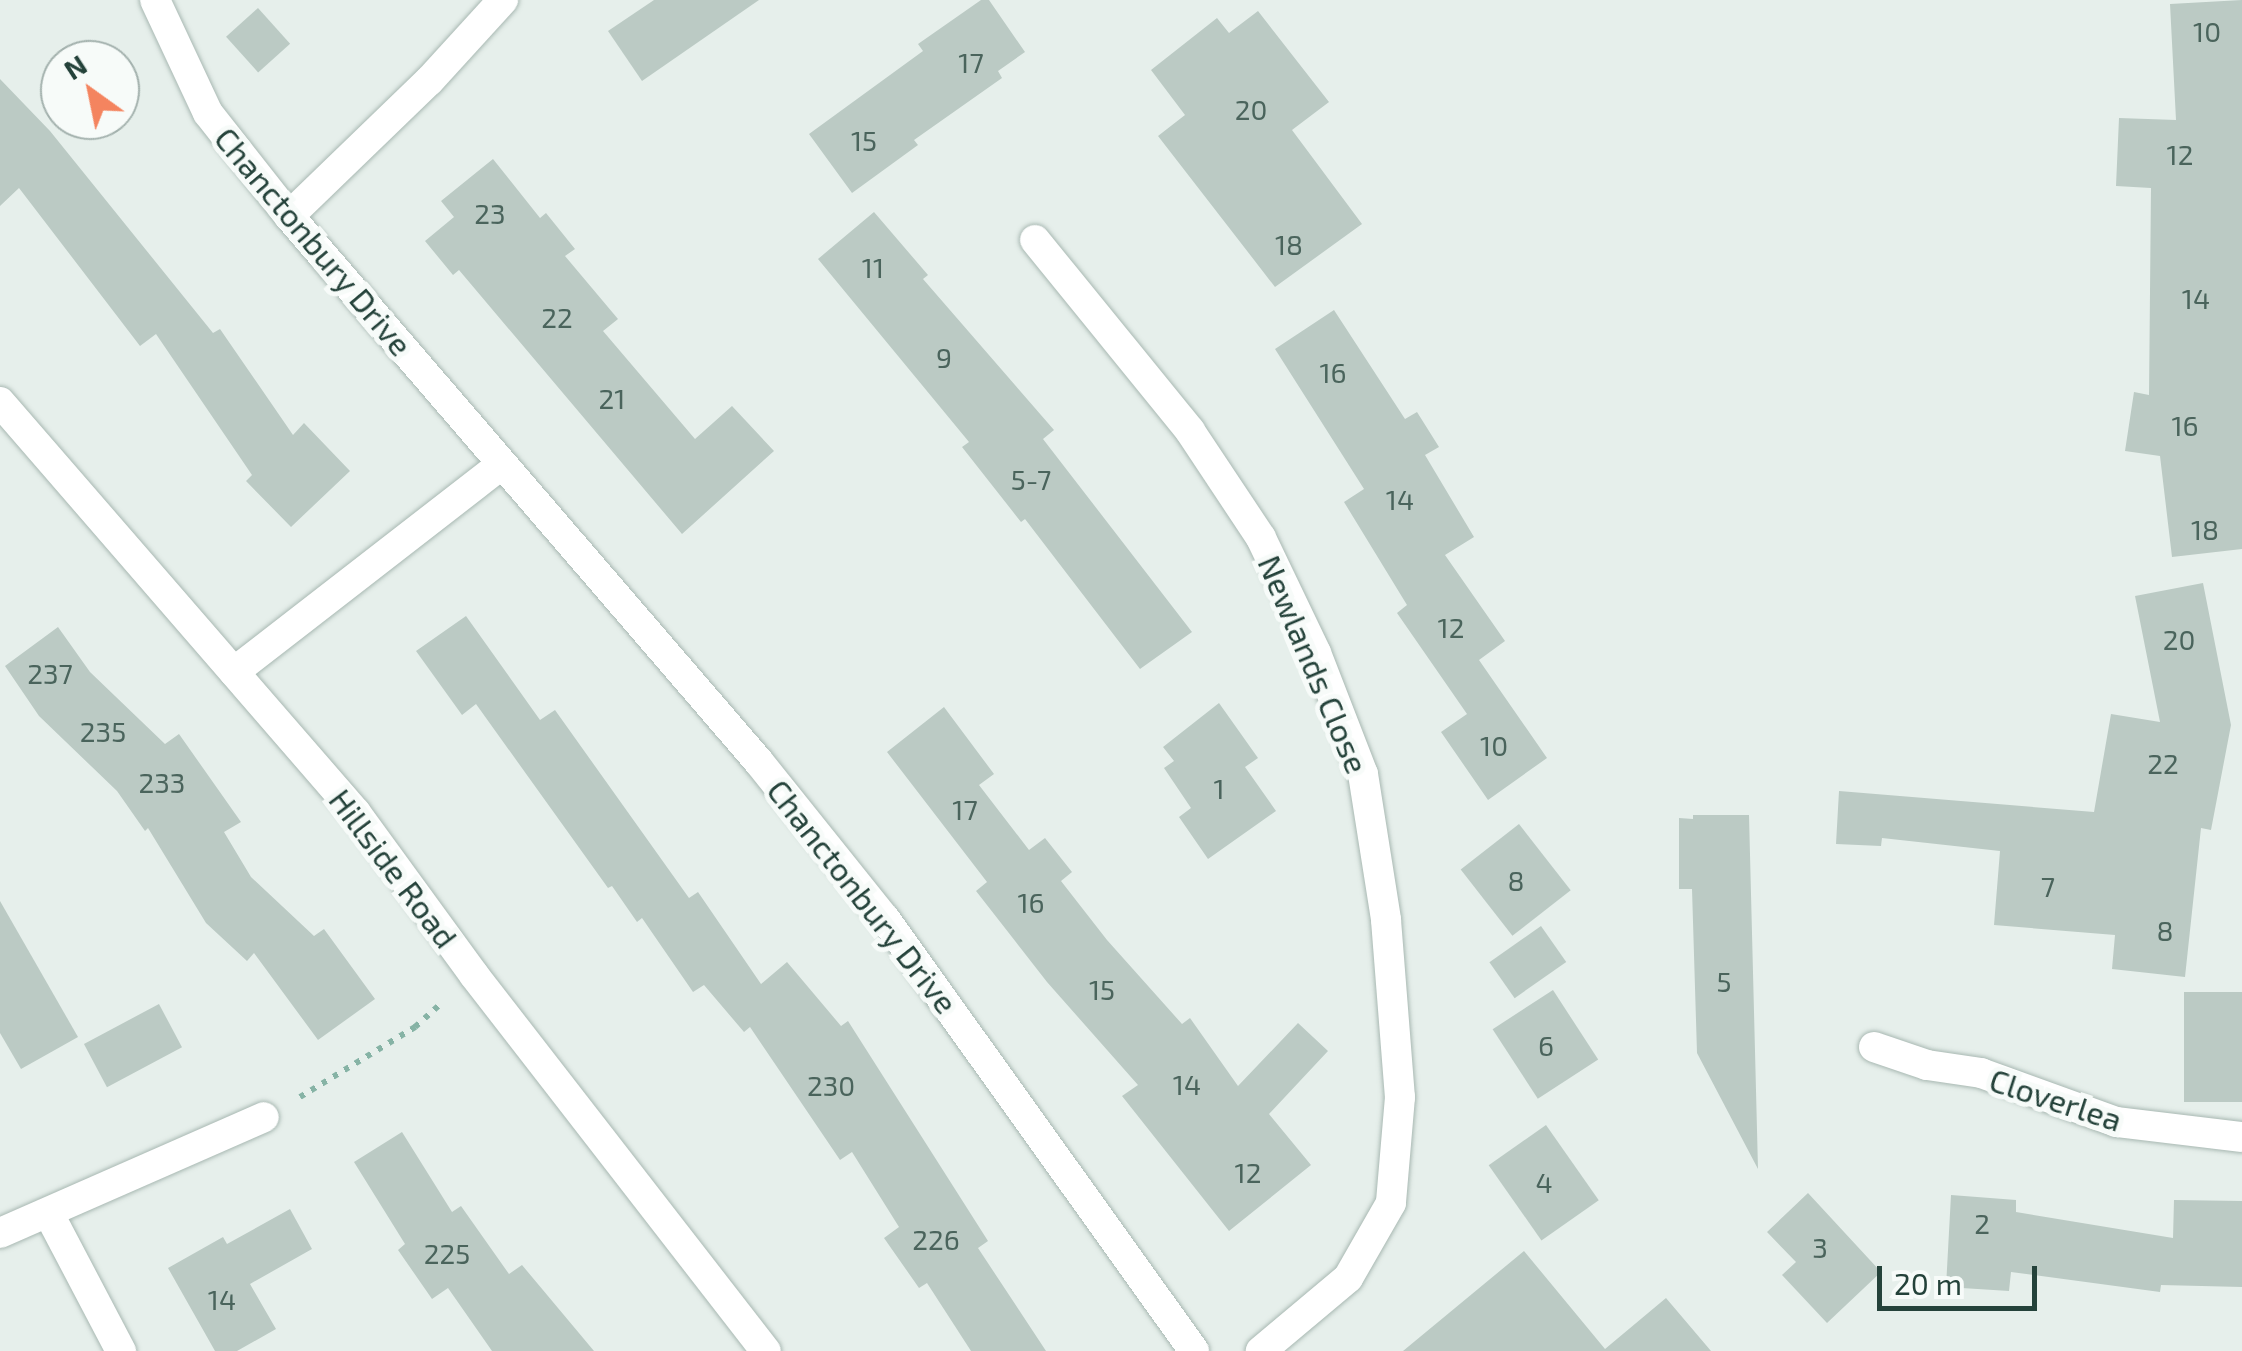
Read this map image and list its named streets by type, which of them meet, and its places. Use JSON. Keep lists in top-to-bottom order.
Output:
{
  "streets": {
    "street": [
      "Chanctonbury Drive",
      "Newlands Close",
      "Hillside Road",
      "Cloverlea"
    ]
  },
  "house_numbers": [
    "10",
    "17",
    "20",
    "15",
    "12",
    "23",
    "18",
    "11",
    "14",
    "22",
    "9",
    "16",
    "21",
    "16",
    "5-7",
    "14",
    "18",
    "12",
    "20",
    "237",
    "235",
    "10",
    "22",
    "233",
    "1",
    "17",
    "8",
    "7",
    "16",
    "8",
    "5",
    "15",
    "6",
    "14",
    "230",
    "12",
    "4",
    "2",
    "226",
    "3",
    "225",
    "14"
  ],
  "scale_bar": "20 m",
  "north": "top left"
}
